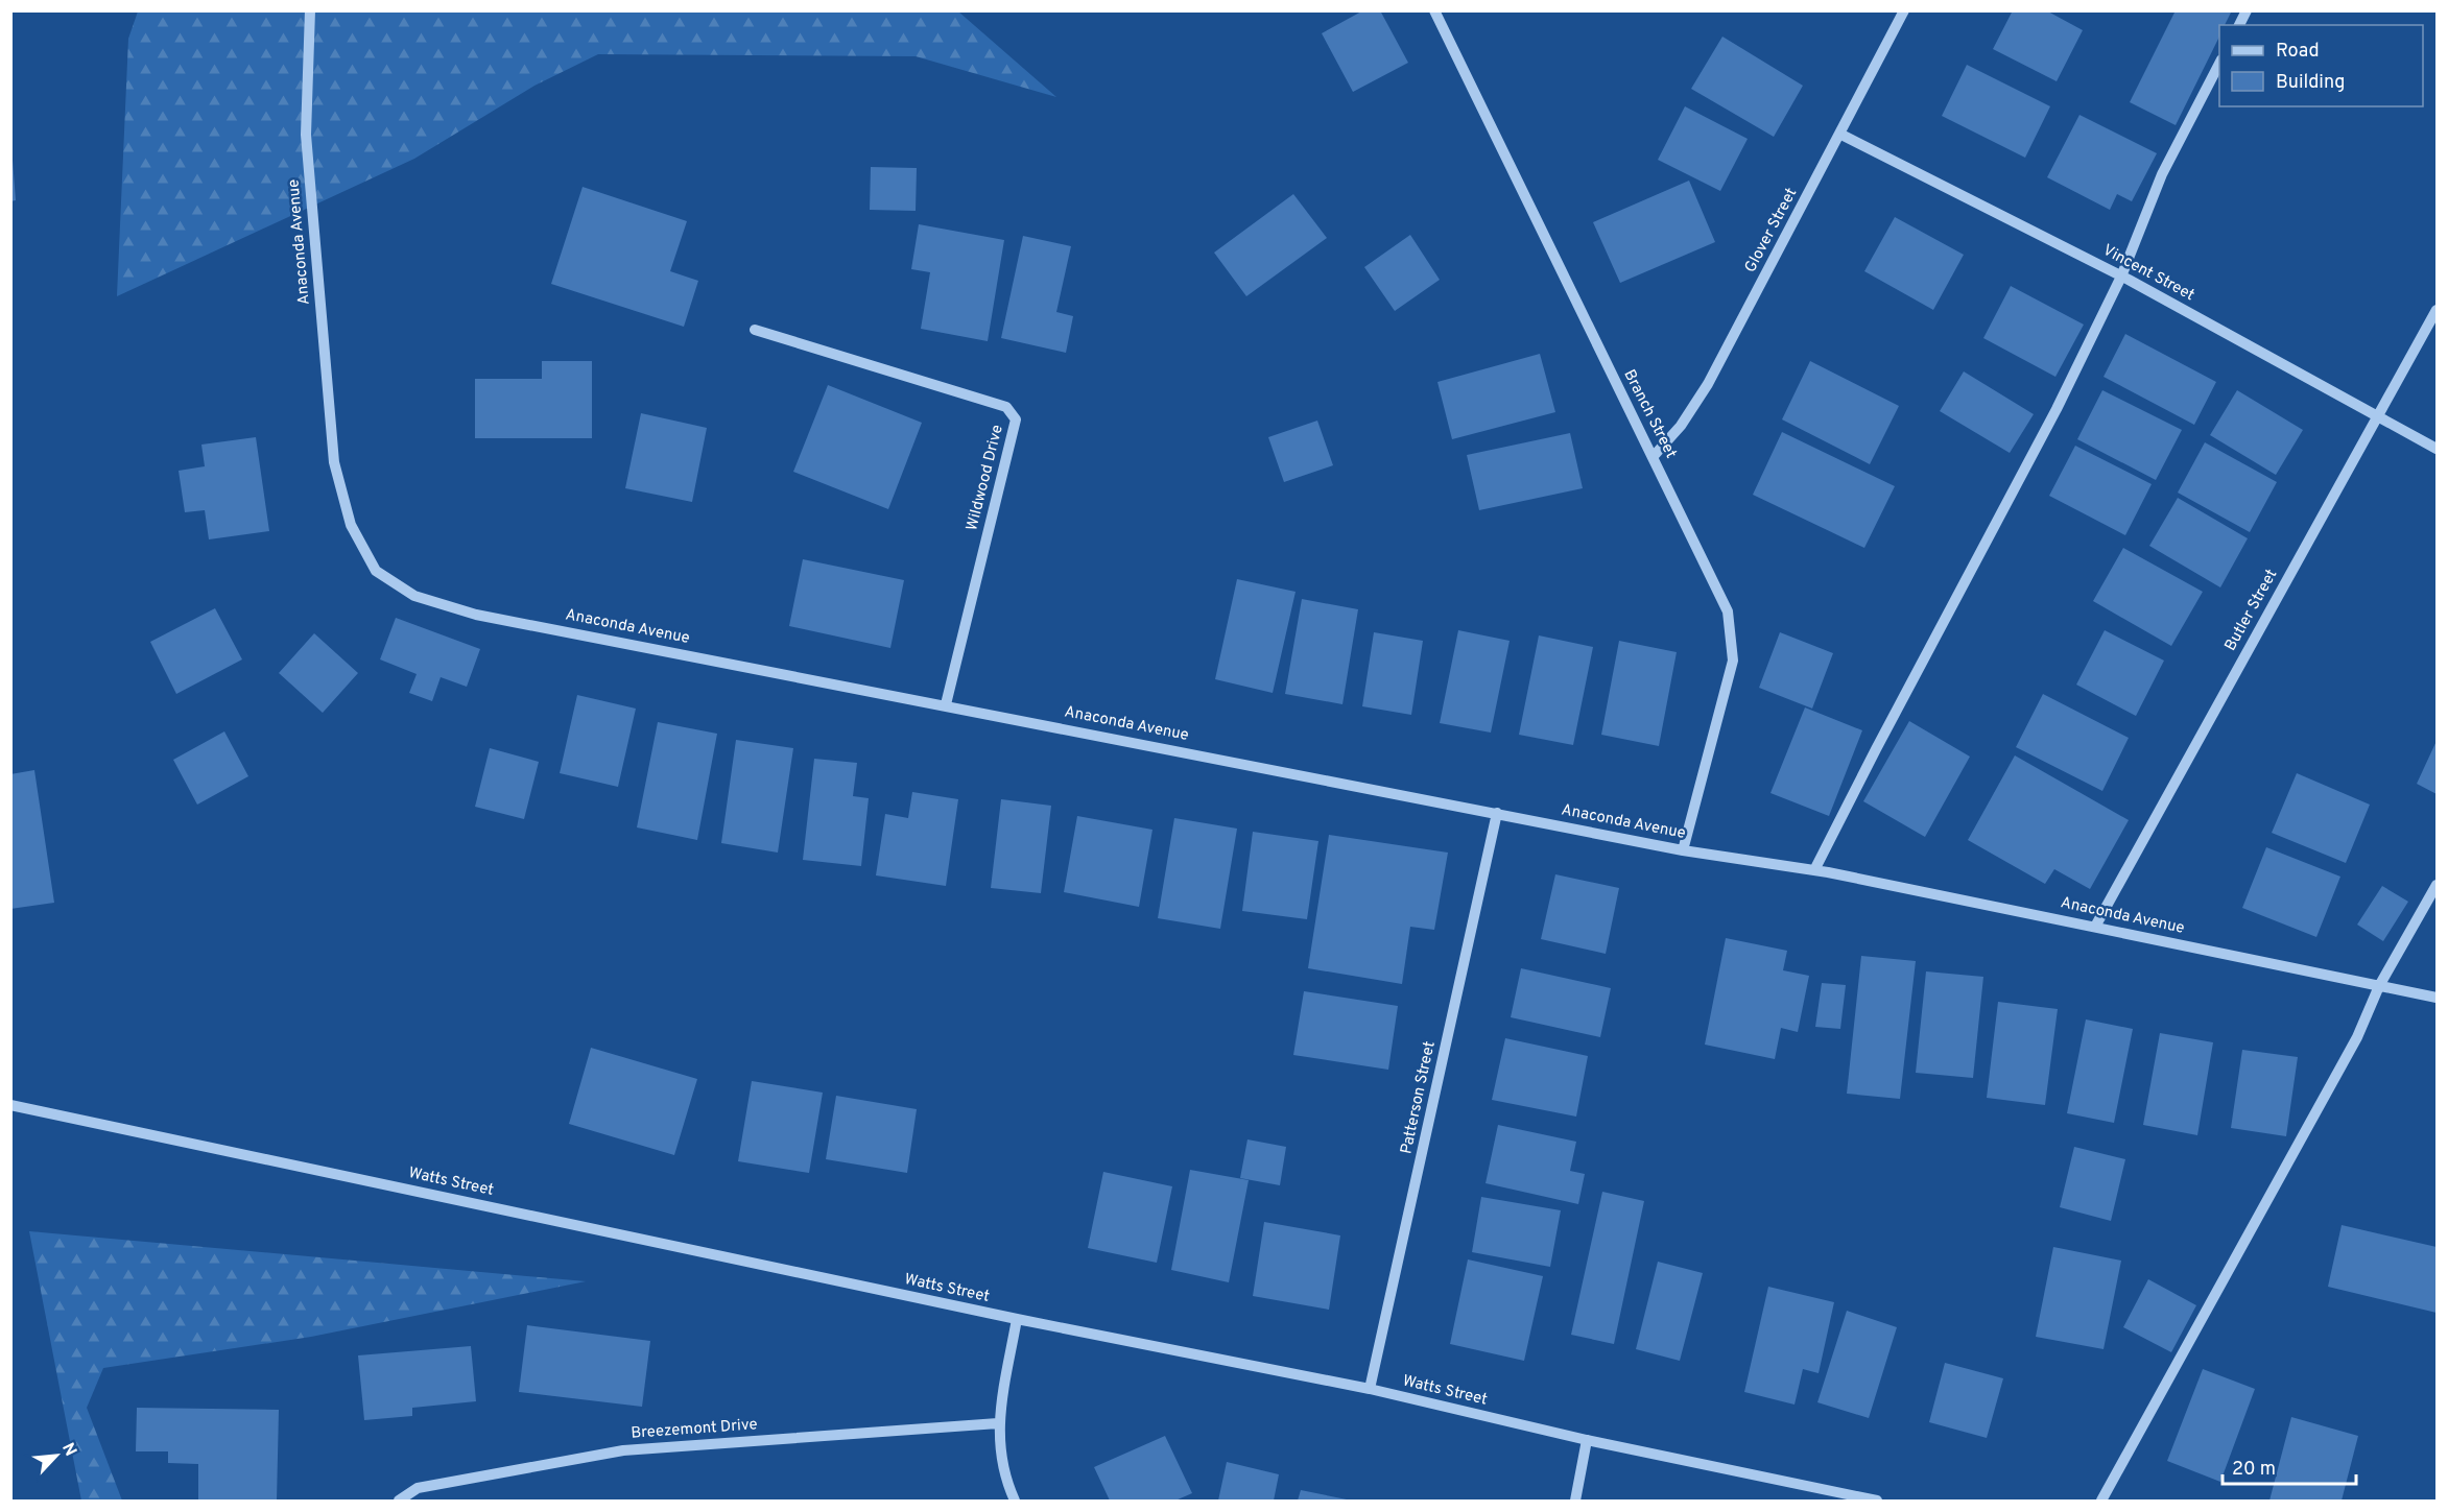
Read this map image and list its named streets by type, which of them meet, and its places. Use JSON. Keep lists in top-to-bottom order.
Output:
{
  "streets": {
    "street": [
      "Glover Street",
      "Anaconda Avenue",
      "Vincent Street",
      "Branch Street",
      "Wildwood Drive",
      "Butler Street",
      "Patterson Street",
      "Watts Street",
      "Breezemont Drive"
    ]
  },
  "crossings": [
    ["Glover Street", "Vincent Street"],
    ["Glover Street", "Branch Street"],
    ["Anaconda Avenue", "Branch Street"],
    ["Anaconda Avenue", "Wildwood Drive"],
    ["Anaconda Avenue", "Butler Street"],
    ["Anaconda Avenue", "Patterson Street"],
    ["Vincent Street", "Butler Street"],
    ["Patterson Street", "Watts Street"]
  ],
  "legend": ["Road", "Building"],
  "scale_bar": "20 m",
  "north": "top right"
}
